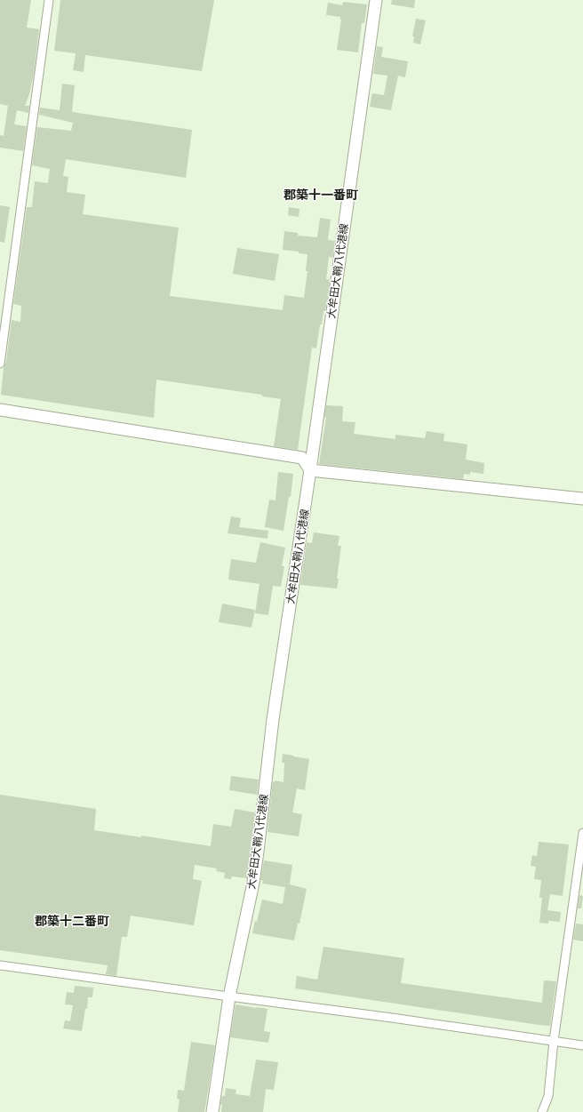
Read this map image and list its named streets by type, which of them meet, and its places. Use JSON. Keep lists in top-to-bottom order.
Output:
{
  "streets": {
    "main road": ["大牟田大鞘八代港線"]
  },
  "districts": ["郡築十一番町", "郡築十二番町"]
}
